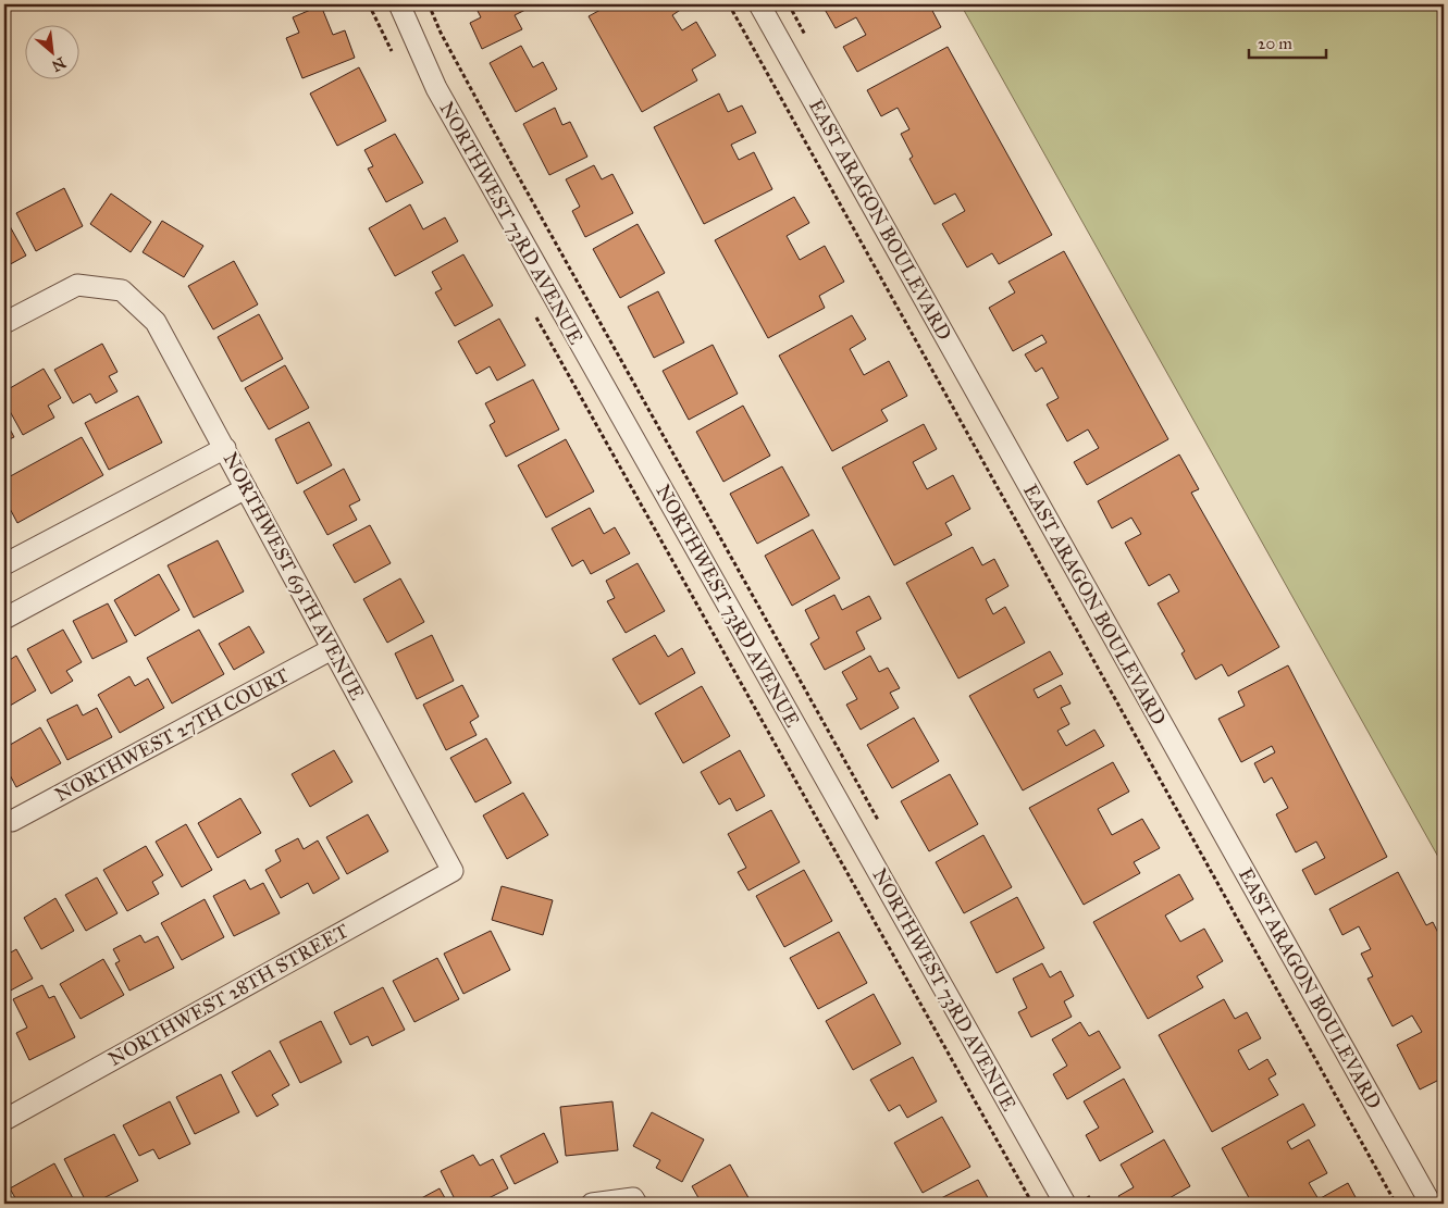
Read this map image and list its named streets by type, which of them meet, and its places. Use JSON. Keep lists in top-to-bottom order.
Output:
{
  "streets": {
    "street": [
      "EAST ARAGON BOULEVARD",
      "NORTHWEST 73RD AVENUE",
      "NORTHWEST 69TH AVENUE",
      "NORTHWEST 27TH COURT",
      "NORTHWEST 28TH STREET"
    ]
  },
  "crossings": [
    ["NORTHWEST 69TH AVENUE", "NORTHWEST 27TH COURT"],
    ["NORTHWEST 69TH AVENUE", "NORTHWEST 28TH STREET"]
  ],
  "scale_bar": "20 m",
  "north": "bottom right"
}
